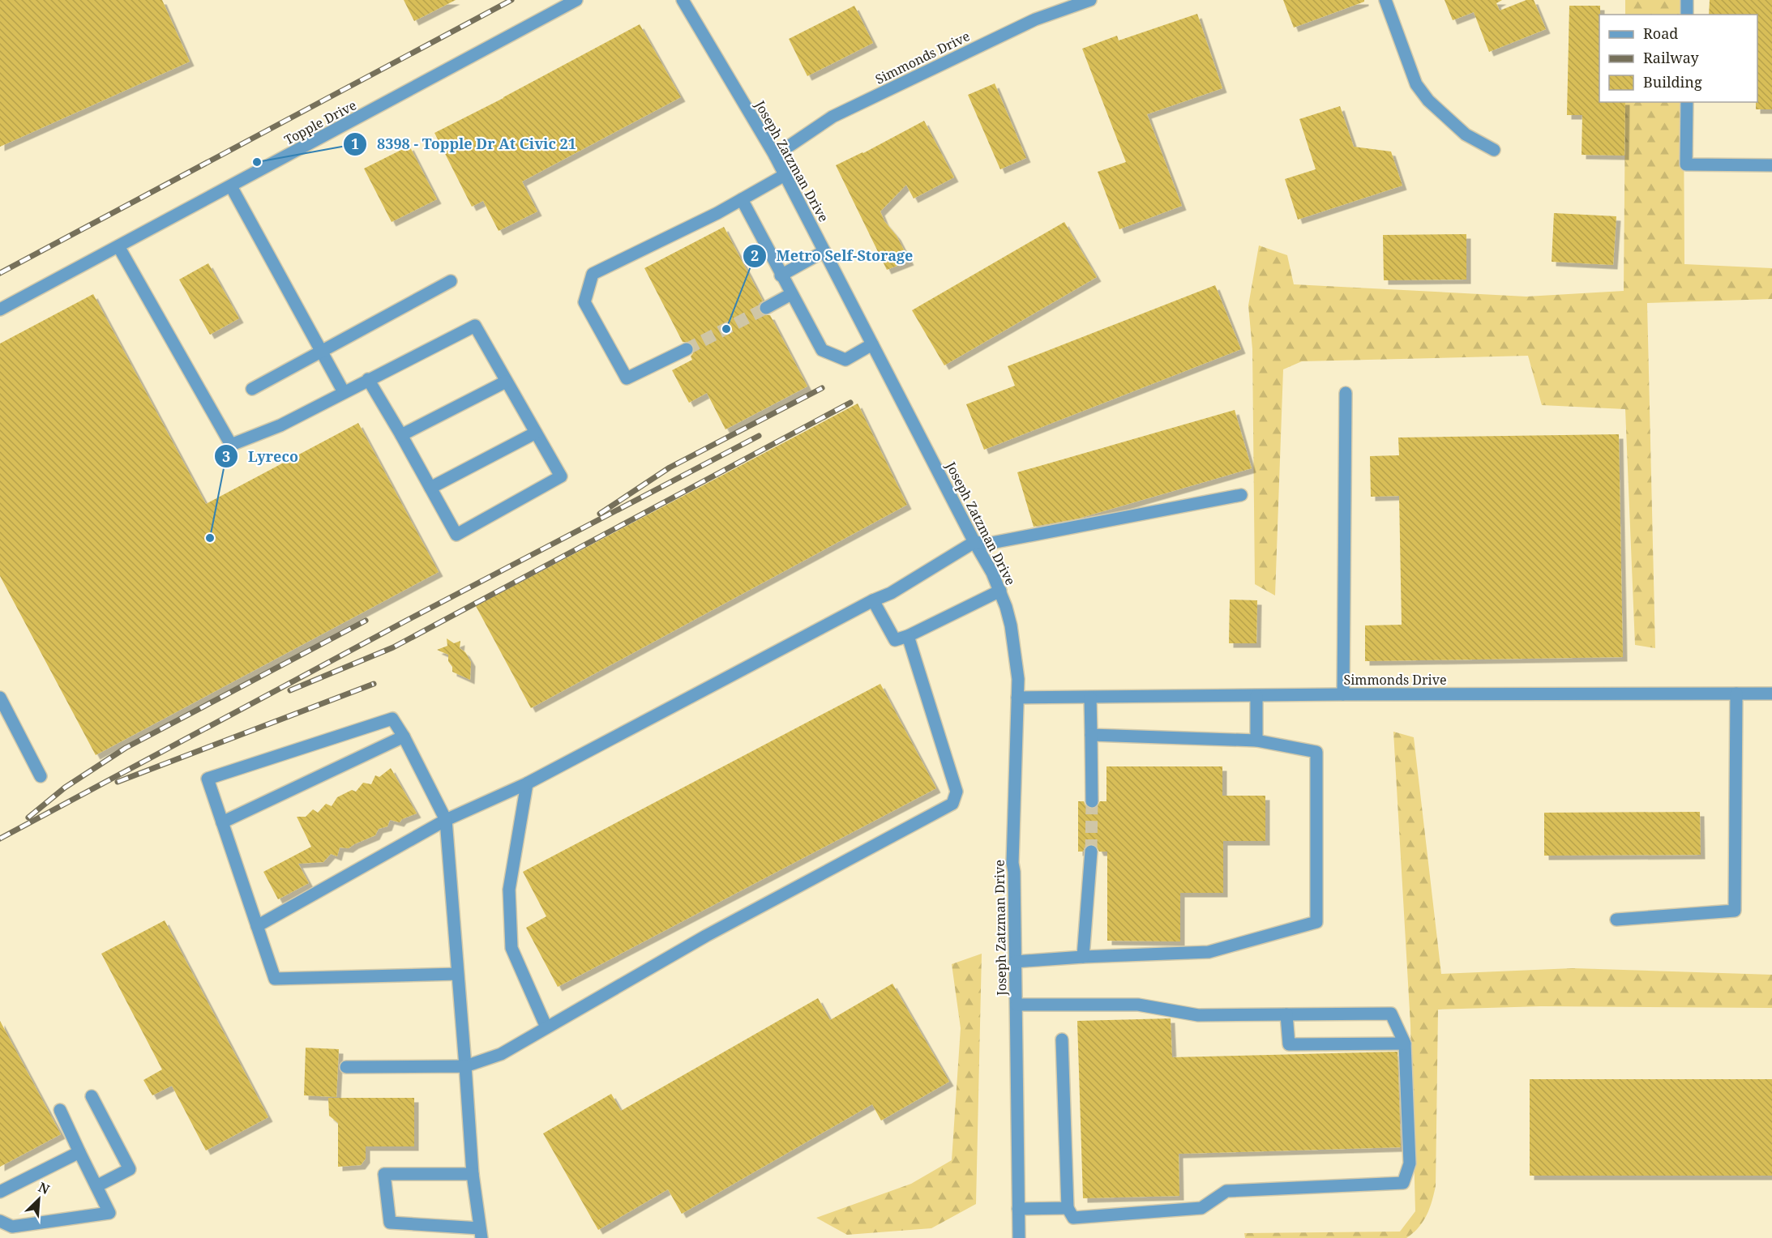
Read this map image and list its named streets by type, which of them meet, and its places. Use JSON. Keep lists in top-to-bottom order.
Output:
{
  "streets": {
    "street": ["Simmonds Drive", "Topple Drive", "Joseph Zatzman Drive"]
  },
  "crossings": [
    ["Simmonds Drive", "Joseph Zatzman Drive"]
  ],
  "places": ["8398 - Topple Dr At Civic 21", "Metro Self-Storage", "Lyreco"],
  "legend": ["Road", "Railway", "Building"],
  "north": "top right"
}
